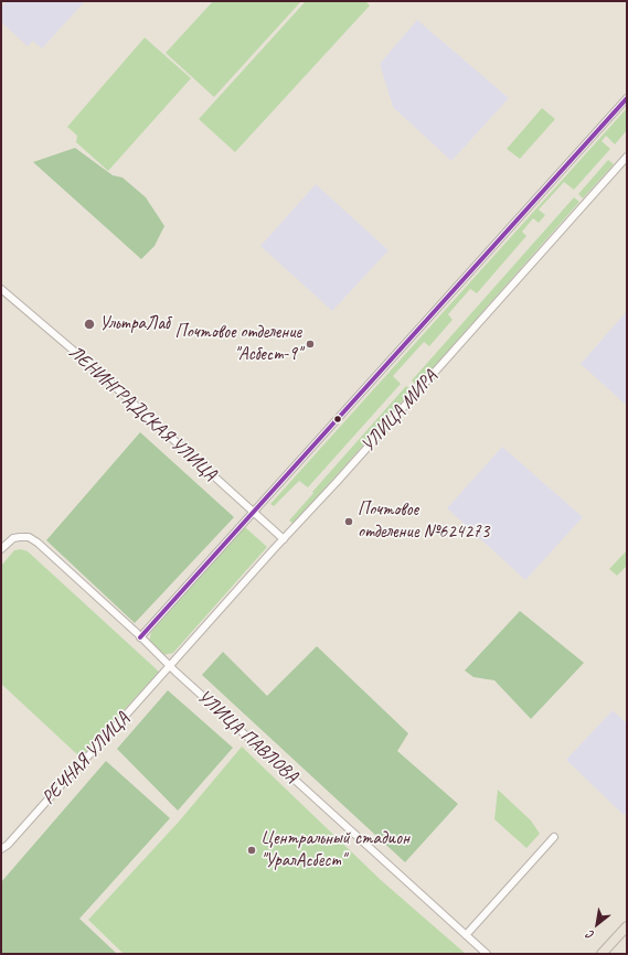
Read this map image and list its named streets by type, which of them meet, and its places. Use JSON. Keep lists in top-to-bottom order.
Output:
{
  "streets": {
    "street": [
      "УЛИЦА МИРА",
      "ЛЕНИНГРАДСКАЯ УЛИЦА",
      "УЛИЦА ПАВЛОВА",
      "РЕЧНАЯ УЛИЦА"
    ]
  },
  "crossings": [
    ["УЛИЦА МИРА", "ЛЕНИНГРАДСКАЯ УЛИЦА"],
    ["УЛИЦА МИРА", "УЛИЦА ПАВЛОВА"],
    ["УЛИЦА МИРА", "РЕЧНАЯ УЛИЦА"],
    ["УЛИЦА ПАВЛОВА", "РЕЧНАЯ УЛИЦА"]
  ],
  "places": [
    "УльтраЛаб",
    "Почтовое отделение \"Асбест-9\"",
    "Почтовое отделение №624273",
    "Центральный стадион \"УралАсбест\""
  ],
  "north": "bottom left"
}
